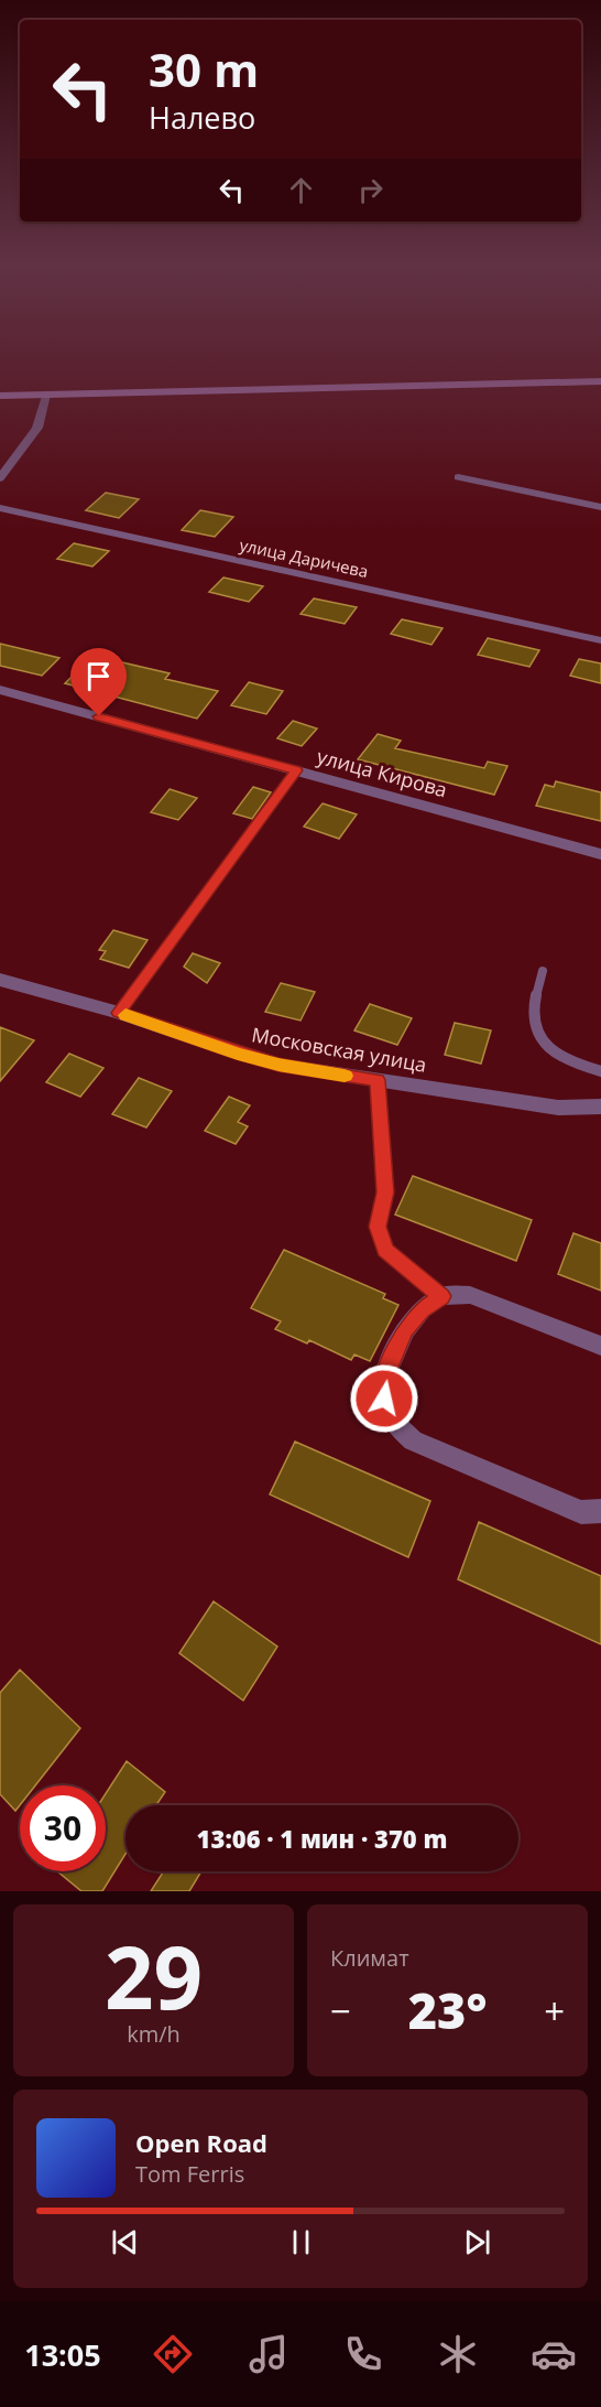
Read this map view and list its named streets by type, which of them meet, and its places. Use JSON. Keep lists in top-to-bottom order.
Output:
{
  "streets": {
    "street": ["улица Даричева", "улица Кирова", "Московская улица"]
  },
  "page": {
    "turn": ["30 m", "Налево"],
    "limit": "30",
    "trip": "13:06 · 1 мин · 370 m",
    "tile": [
      ["29", "km/h"],
      "Климат"
    ],
    "heat": ["−", "23°", "+"],
    "song": ["Open Road", "Tom Ferris"],
    "tabs": "13:05"
  }
}
